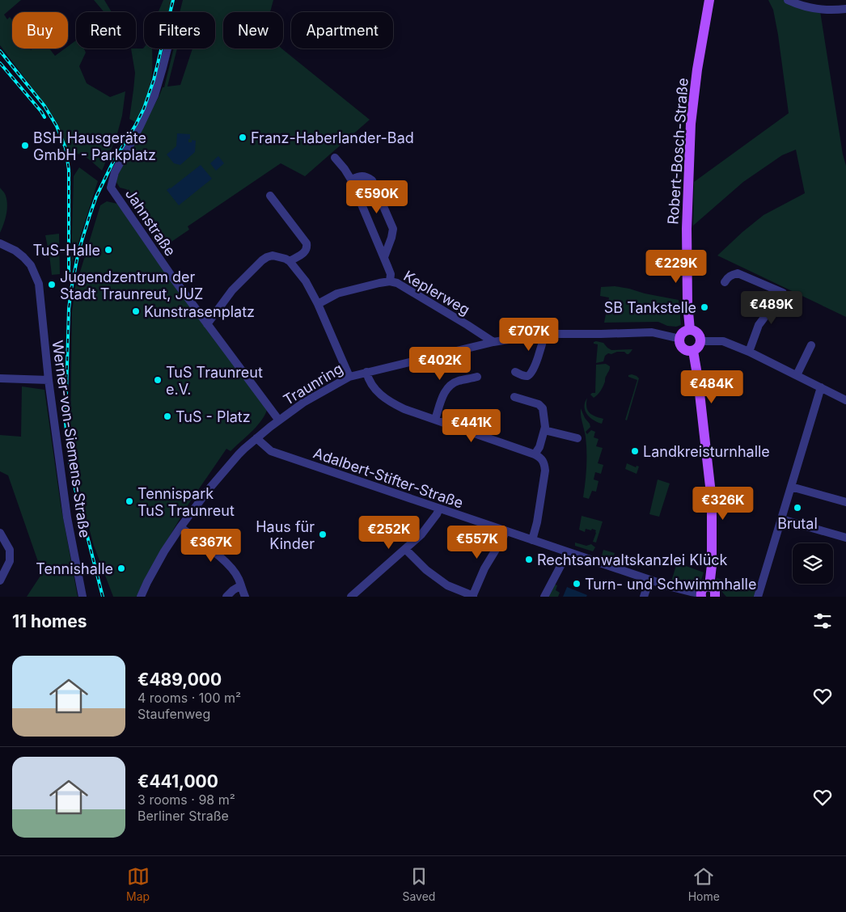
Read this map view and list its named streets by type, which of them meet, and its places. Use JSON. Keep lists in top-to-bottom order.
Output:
{
  "streets": {
    "main road": ["Robert-Bosch-Straße"],
    "street": [
      "Jahnstraße",
      "Keplerweg",
      "Traunring",
      "Werner-von-Siemens-Straße",
      "Adalbert-Stifter-Straße"
    ]
  },
  "crossings": [
    ["Robert-Bosch-Straße", "Traunring"],
    ["Jahnstraße", "Traunring"],
    ["Keplerweg", "Traunring"],
    ["Traunring", "Adalbert-Stifter-Straße"]
  ],
  "places": [
    "Franz-Haberlander-Bad",
    "BSH Hausgeräte GmbH - Parkplatz",
    "TuS-Halle",
    "Jugendzentrum der Stadt Traunreut, JUZ",
    "SB Tankstelle",
    "Kunstrasenplatz",
    "TuS Traunreut e.V.",
    "TuS - Platz",
    "Landkreisturnhalle",
    "Tennispark TuS Traunreut",
    "Brutal",
    "Haus für Kinder",
    "Rechtsanwaltskanzlei Klück",
    "Tennishalle",
    "Turn- und Schwimmhalle"
  ],
  "page": {
    "chip": [
      "Buy",
      "Rent",
      "Filters",
      "New",
      "Apartment"
    ],
    "price": [
      "€590K",
      "€229K",
      "€489K",
      "€707K",
      "€402K",
      "€484K",
      "€441K",
      "€326K",
      "€252K",
      "€557K",
      "€367K"
    ],
    "heading": "11 homes",
    "list": [
      {
        "name": "€489,000",
        "note": "4 rooms · 100 m² · Staufenweg"
      },
      {
        "name": "€441,000",
        "note": "3 rooms · 98 m² · Berliner Straße"
      }
    ],
    "tabs": ["Map", "Saved", "Home"]
  }
}
